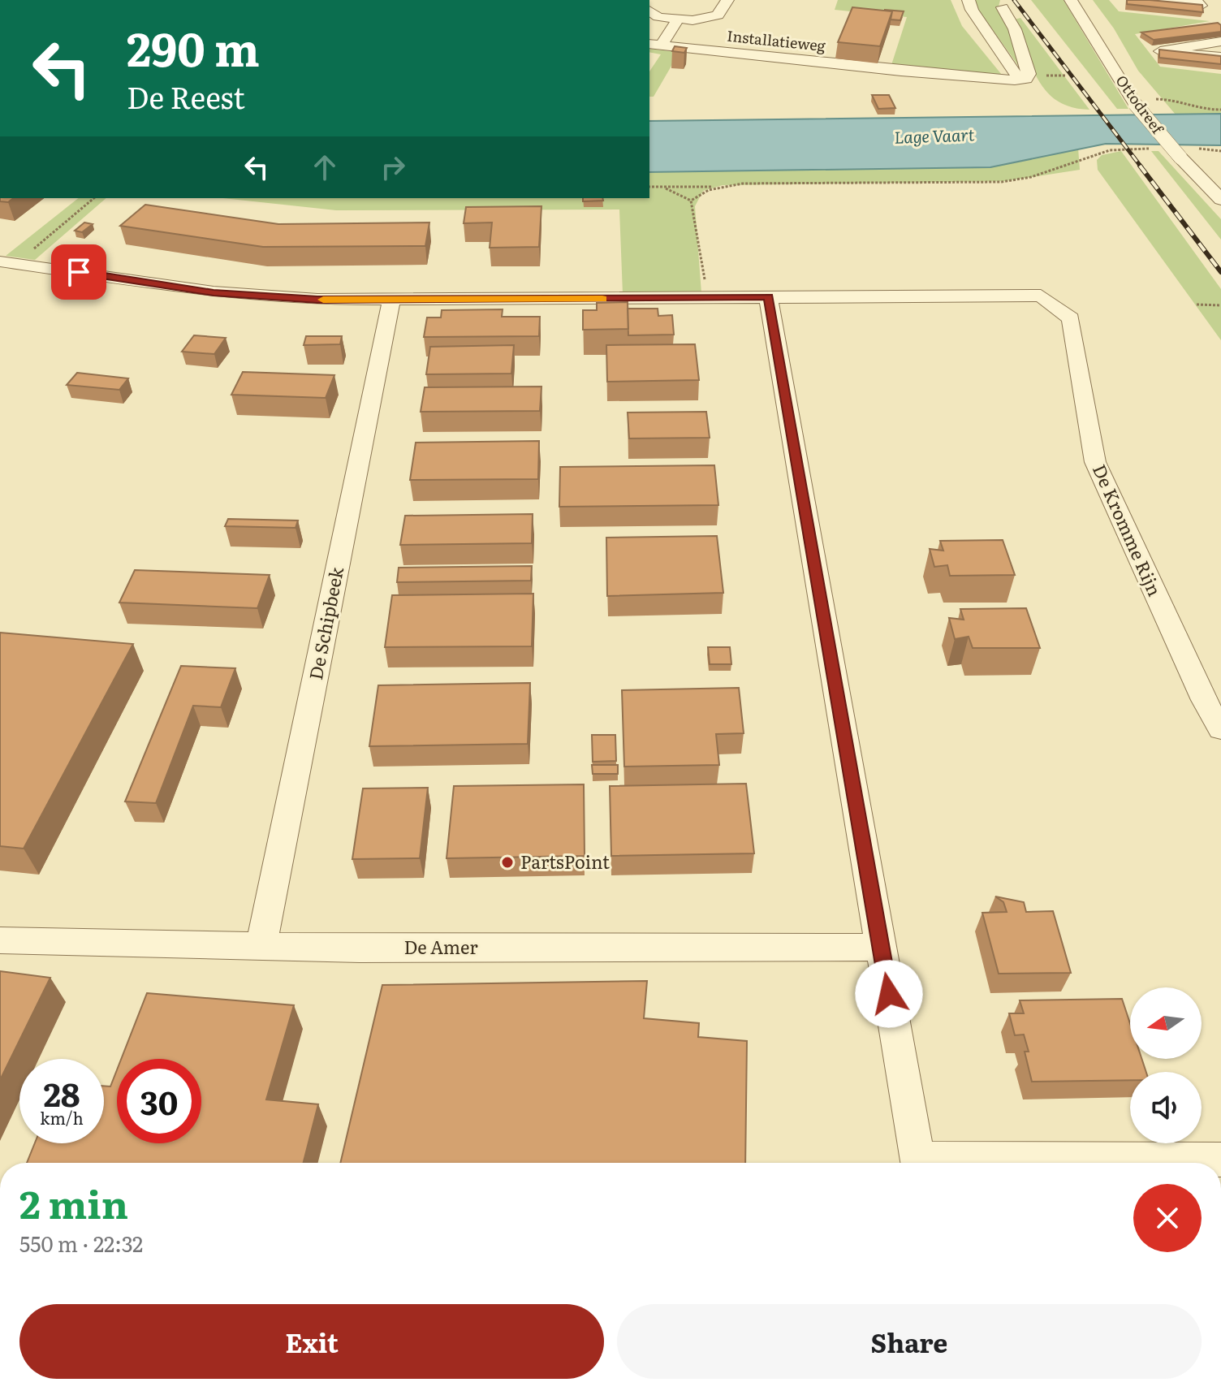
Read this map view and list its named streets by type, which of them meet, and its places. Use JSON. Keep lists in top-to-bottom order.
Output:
{
  "streets": {
    "street": [
      "Installatieweg",
      "Ottodreef",
      "De Kromme Rijn",
      "De Schipbeek",
      "De Amer"
    ]
  },
  "crossings": [
    ["De Kromme Rijn", "De Schipbeek"],
    ["De Schipbeek", "De Amer"]
  ],
  "water": ["Lage Vaart"],
  "places": ["PartsPoint"],
  "north": "left",
  "page": {
    "turn": ["290 m", "De Reest"],
    "speed": "28 km/h",
    "limit": "30",
    "heading": ["2 min", "550 m · 22:32"],
    "buttons": ["Exit", "Share"]
  }
}
